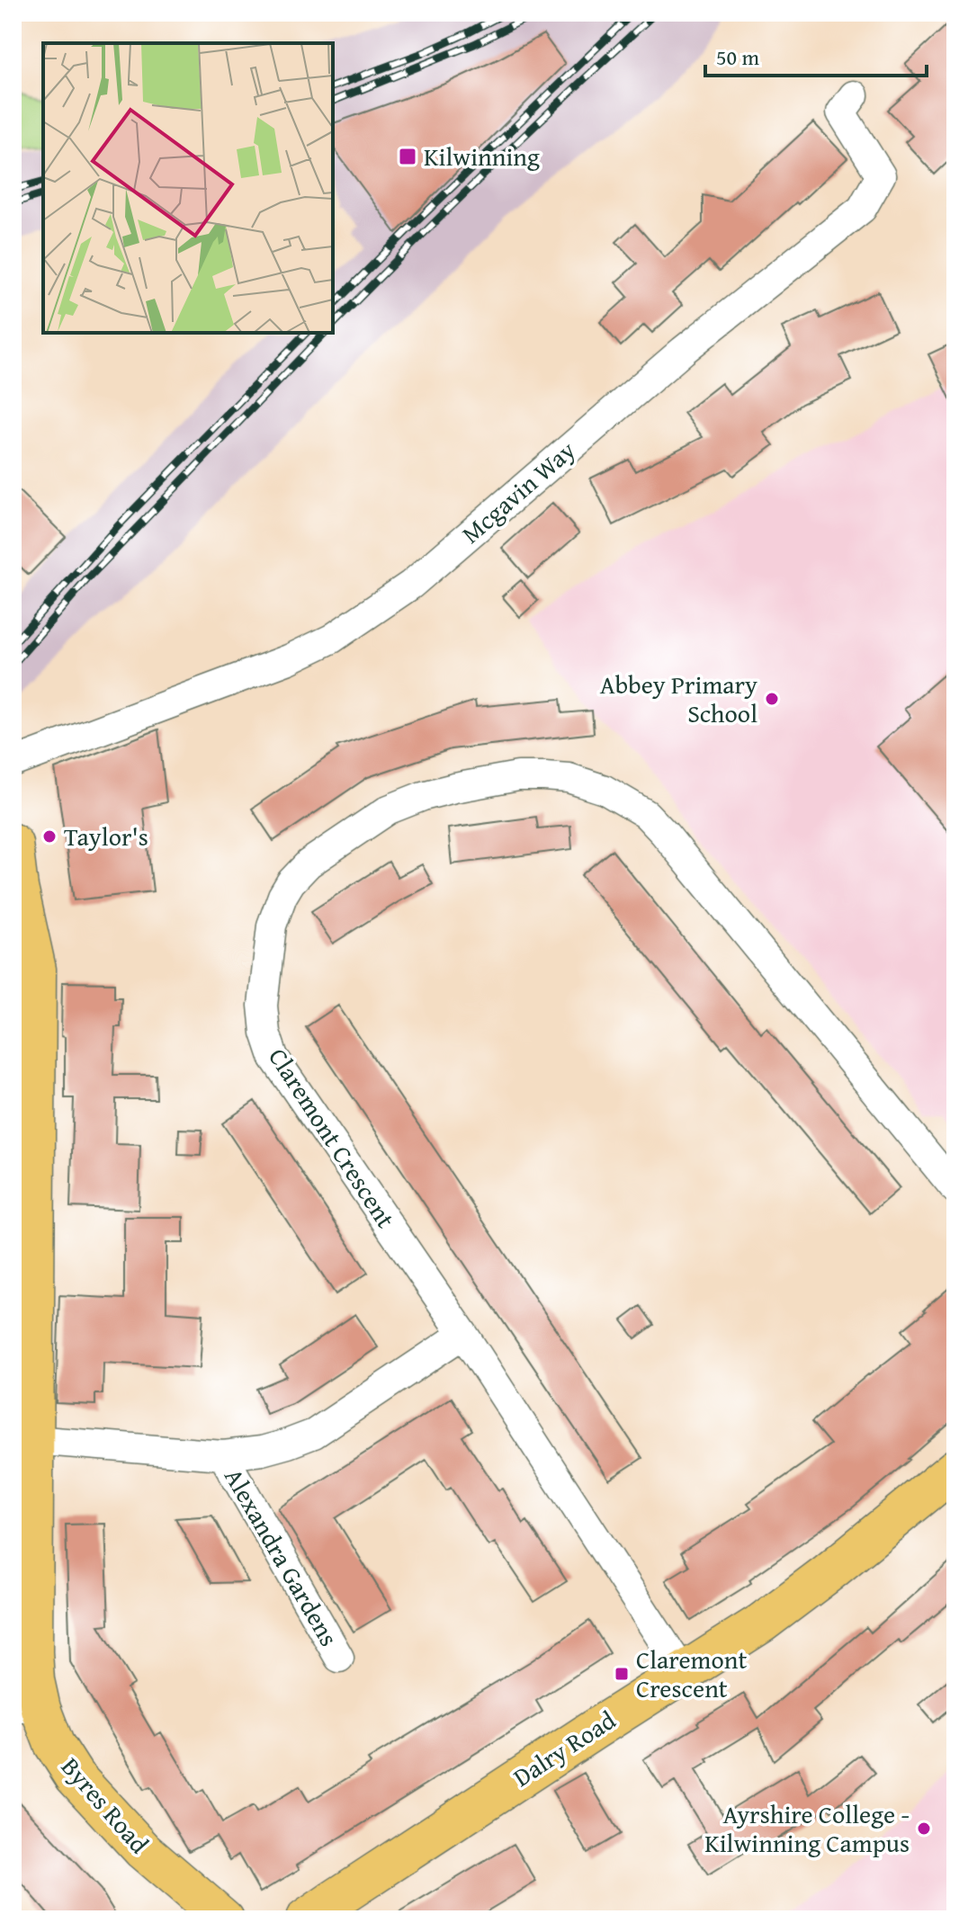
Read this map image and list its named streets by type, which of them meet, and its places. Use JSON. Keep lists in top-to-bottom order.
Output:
{
  "streets": {
    "highway": ["Dalry Road", "Byres Road"],
    "street": ["Mcgavin Way", "Claremont Crescent", "Alexandra Gardens"]
  },
  "crossings": [
    ["Claremont Crescent", "Dalry Road"]
  ],
  "places": {
    "transit": ["Kilwinning", "Claremont Crescent"],
    "other": ["Abbey Primary School", "Taylor's", "Ayrshire College - Kilwinning Campus"]
  },
  "scale_bar": "50 m"
}
